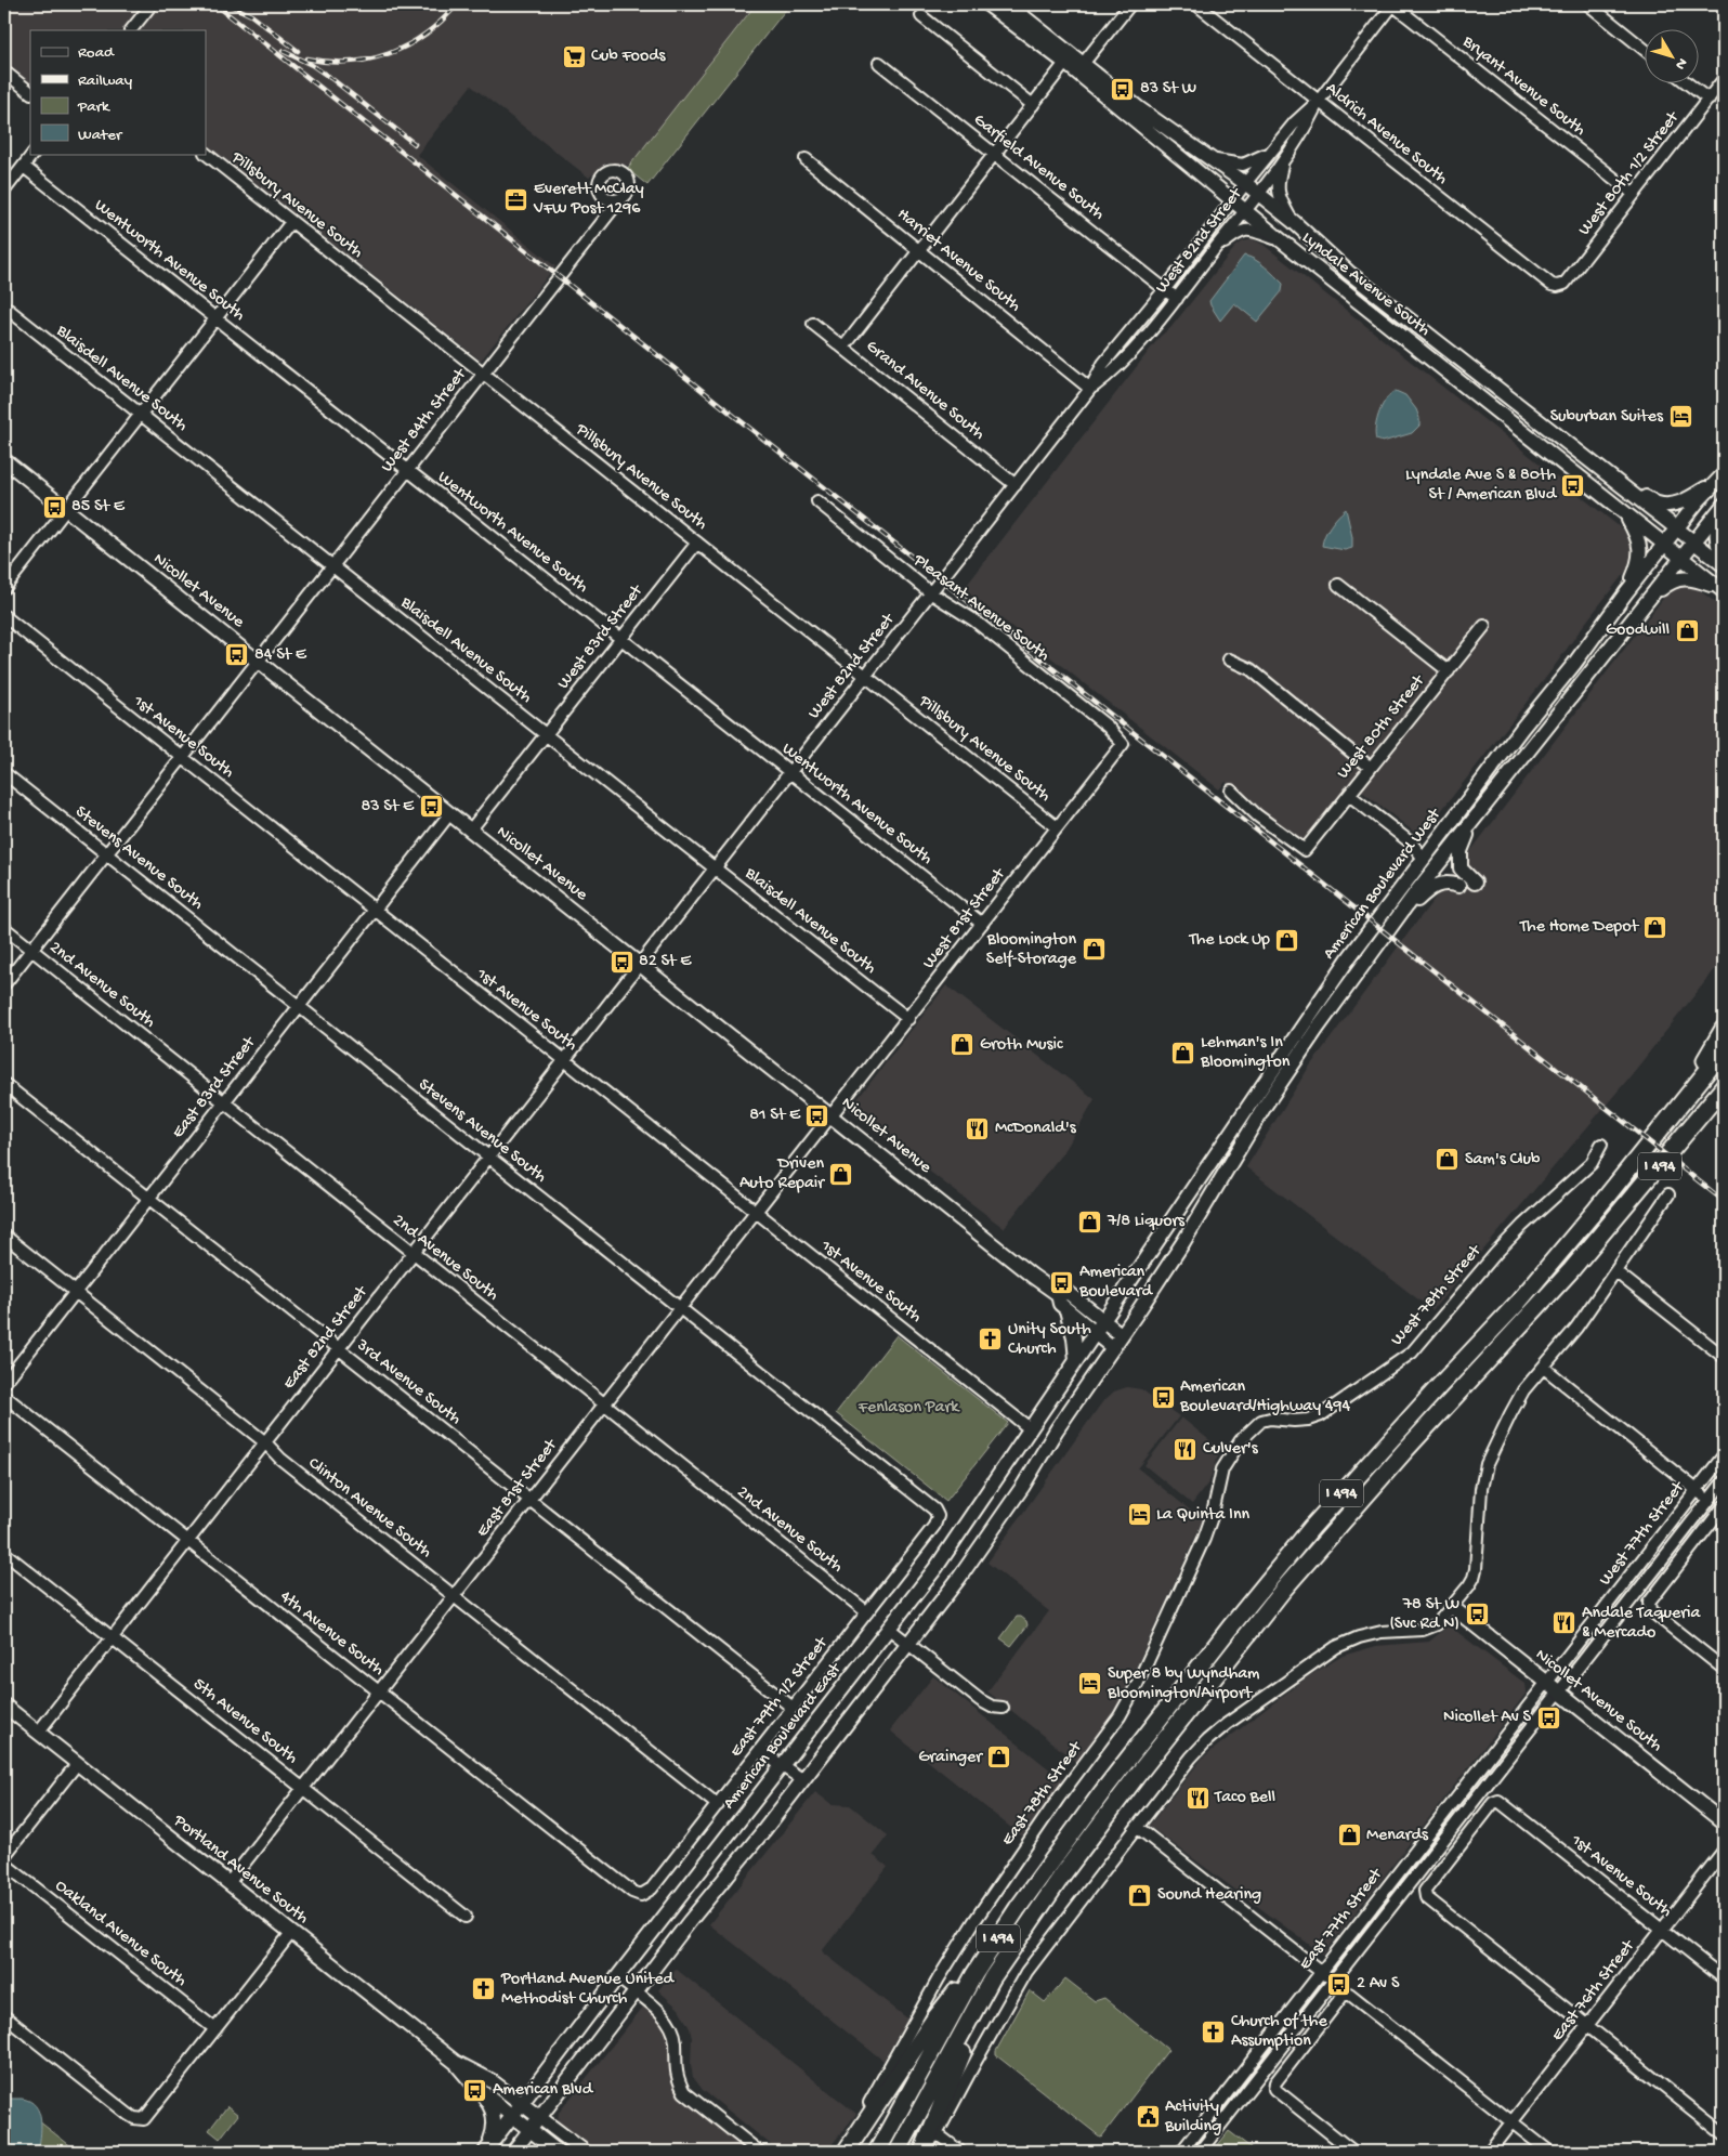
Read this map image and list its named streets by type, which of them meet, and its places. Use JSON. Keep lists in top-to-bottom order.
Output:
{
  "streets": {
    "highway": ["I 494"],
    "main road": [
      "Lyndale Avenue South",
      "Nicollet Avenue",
      "American Boulevard West",
      "Nicollet Avenue South",
      "American Boulevard East",
      "Portland Avenue South"
    ],
    "street": [
      "Bryant Avenue South",
      "Aldrich Avenue South",
      "Garfield Avenue South",
      "West 80th 1/2 Street",
      "Pillsbury Avenue South",
      "West 82nd Street",
      "Wentworth Avenue South",
      "Harriet Avenue South",
      "Blaisdell Avenue South",
      "Grand Avenue South",
      "West 84th Street",
      "Pleasant Avenue South",
      "West 83rd Street",
      "West 80th Street",
      "1st Avenue South",
      "Stevens Avenue South",
      "West 81st Street",
      "2nd Avenue South",
      "East 83rd Street",
      "West 78th Street",
      "East 82nd Street",
      "3rd Avenue South",
      "East 81st Street",
      "Clinton Avenue South",
      "West 77th Street",
      "4th Avenue South",
      "East 79th 1/2 Street",
      "5th Avenue South",
      "East 78th Street",
      "East 77th Street",
      "Oakland Avenue South",
      "East 76th Street"
    ]
  },
  "crossings": [
    ["Bryant Avenue South", "West 80th 1/2 Street"],
    ["Bryant Avenue South", "West 82nd Street"],
    ["Aldrich Avenue South", "West 80th 1/2 Street"],
    ["Aldrich Avenue South", "West 82nd Street"],
    ["Garfield Avenue South", "West 82nd Street"],
    ["Pillsbury Avenue South", "West 82nd Street"],
    ["Pillsbury Avenue South", "West 84th Street"],
    ["Pillsbury Avenue South", "West 83rd Street"],
    ["Pillsbury Avenue South", "West 81st Street"],
    ["West 82nd Street", "Wentworth Avenue South"],
    ["West 82nd Street", "Harriet Avenue South"],
    ["West 82nd Street", "Lyndale Avenue South"],
    ["West 82nd Street", "Blaisdell Avenue South"],
    ["West 82nd Street", "Grand Avenue South"],
    ["West 82nd Street", "Nicollet Avenue"],
    ["West 82nd Street", "Pleasant Avenue South"],
    ["West 82nd Street", "East 82nd Street"],
    ["Wentworth Avenue South", "West 84th Street"],
    ["Wentworth Avenue South", "West 83rd Street"],
    ["Wentworth Avenue South", "West 81st Street"],
    ["Lyndale Avenue South", "American Boulevard West"],
    ["Blaisdell Avenue South", "West 84th Street"],
    ["Blaisdell Avenue South", "West 83rd Street"],
    ["Blaisdell Avenue South", "West 81st Street"],
    ["West 84th Street", "Nicollet Avenue"],
    ["West 84th Street", "1st Avenue South"],
    ["West 84th Street", "Stevens Avenue South"],
    ["West 84th Street", "2nd Avenue South"],
    ["Nicollet Avenue", "West 83rd Street"],
    ["Nicollet Avenue", "American Boulevard West"],
    ["Nicollet Avenue", "West 81st Street"],
    ["Nicollet Avenue", "East 83rd Street"],
    ["Nicollet Avenue", "East 82nd Street"],
    ["Nicollet Avenue", "East 81st Street"],
    ["Nicollet Avenue", "American Boulevard East"],
    ["Pleasant Avenue South", "West 81st Street"],
    ["1st Avenue South", "East 83rd Street"],
    ["1st Avenue South", "East 82nd Street"],
    ["1st Avenue South", "East 81st Street"],
    ["1st Avenue South", "American Boulevard East"],
    ["1st Avenue South", "East 76th Street"],
    ["Stevens Avenue South", "East 83rd Street"],
    ["Stevens Avenue South", "East 82nd Street"],
    ["Stevens Avenue South", "East 81st Street"],
    ["Stevens Avenue South", "East 79th 1/2 Street"],
    ["American Boulevard West", "American Boulevard East"],
    ["West 81st Street", "East 81st Street"],
    ["2nd Avenue South", "East 83rd Street"],
    ["2nd Avenue South", "East 82nd Street"],
    ["2nd Avenue South", "East 81st Street"],
    ["2nd Avenue South", "East 79th 1/2 Street"],
    ["East 83rd Street", "3rd Avenue South"],
    ["East 83rd Street", "Clinton Avenue South"],
    ["West 78th Street", "East 78th Street"],
    ["East 82nd Street", "3rd Avenue South"],
    ["East 82nd Street", "Clinton Avenue South"],
    ["East 82nd Street", "4th Avenue South"],
    ["East 82nd Street", "5th Avenue South"],
    ["East 82nd Street", "Portland Avenue South"],
    ["3rd Avenue South", "East 81st Street"],
    ["3rd Avenue South", "East 79th 1/2 Street"],
    ["East 81st Street", "Clinton Avenue South"],
    ["East 81st Street", "4th Avenue South"],
    ["East 81st Street", "5th Avenue South"],
    ["East 81st Street", "Portland Avenue South"],
    ["Clinton Avenue South", "East 79th 1/2 Street"],
    ["West 77th Street", "Nicollet Avenue South"],
    ["West 77th Street", "East 77th Street"],
    ["4th Avenue South", "East 79th 1/2 Street"],
    ["Nicollet Avenue South", "East 77th Street"],
    ["American Boulevard East", "Portland Avenue South"]
  ],
  "parks": ["Fenlason Park"],
  "places": {
    "supermarket": ["Cub Foods"],
    "bus stop": [
      "83 St W",
      "Lyndale Ave S & 80th St / American Blvd",
      "85 St E",
      "84 St E",
      "83 St E",
      "82 St E",
      "81 St E",
      "American Boulevard",
      "American Boulevard/Highway 494",
      "78 St W (Svc Rd N)",
      "Nicollet Av S",
      "2 Av S",
      "American Blvd"
    ],
    "office": ["Everett McClay VFW Post 1296"],
    "hotel": ["Suburban Suites", "La Quinta Inn", "Super 8 by Wyndham Bloomington/Airport"],
    "shop": [
      "Goodwill",
      "The Home Depot",
      "The Lock Up",
      "Bloomington Self-Storage",
      "Groth Music",
      "Lehman's In Bloomington",
      "Sam's Club",
      "Driven Auto Repair",
      "7/8 Liquors",
      "Grainger",
      "Menards",
      "Sound Hearing"
    ],
    "restaurant": [
      "McDonald's",
      "Culver's",
      "Andale Taqueria & Mercado",
      "Taco Bell"
    ],
    "church": ["Unity South Church", "Portland Avenue United Methodist Church", "Church of the Assumption"],
    "public building": ["Activity Building"]
  },
  "legend": [
    "Road",
    "Railway",
    "Park",
    "Water"
  ],
  "north": "bottom right"
}
